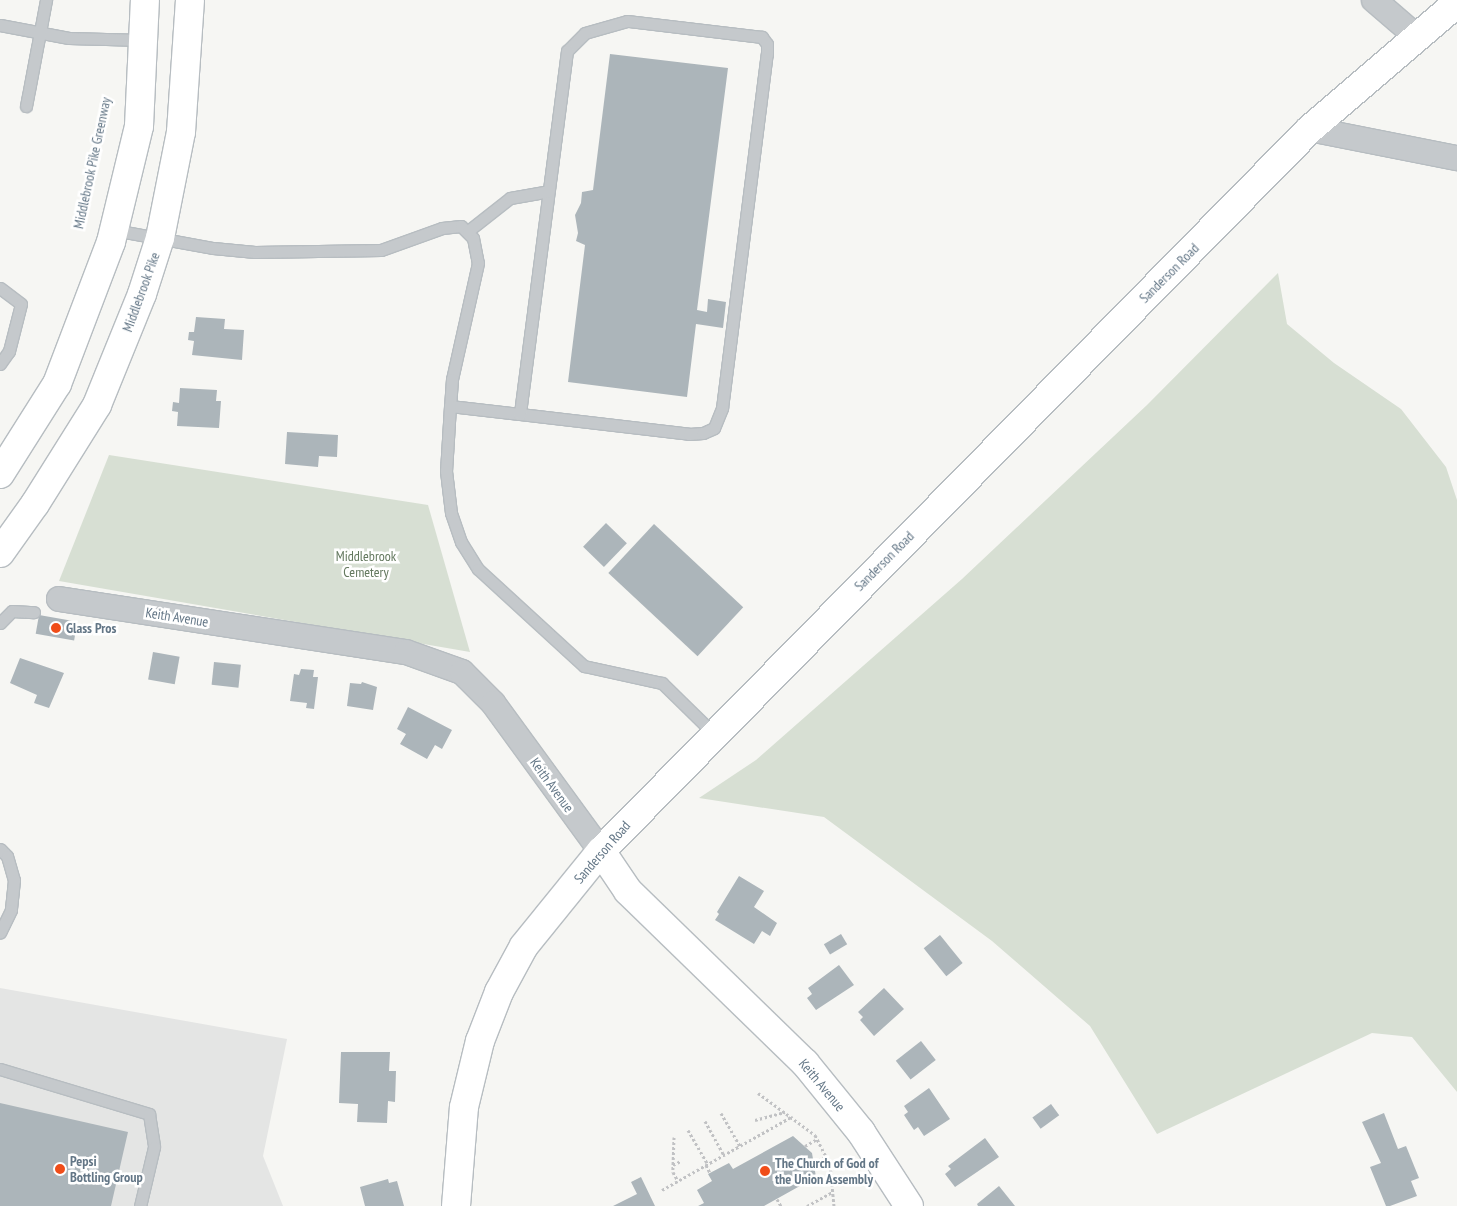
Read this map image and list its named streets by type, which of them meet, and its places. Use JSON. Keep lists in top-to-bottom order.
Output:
{
  "streets": {
    "street": ["Sanderson Road", "Middlebrook Pike", "Keith Avenue"]
  },
  "crossings": [
    ["Sanderson Road", "Keith Avenue"]
  ],
  "parks": ["Middlebrook Cemetery"],
  "places": ["Glass Pros", "Pepsi Bottling Group", "The Church of God of the Union Assembly"]
}
